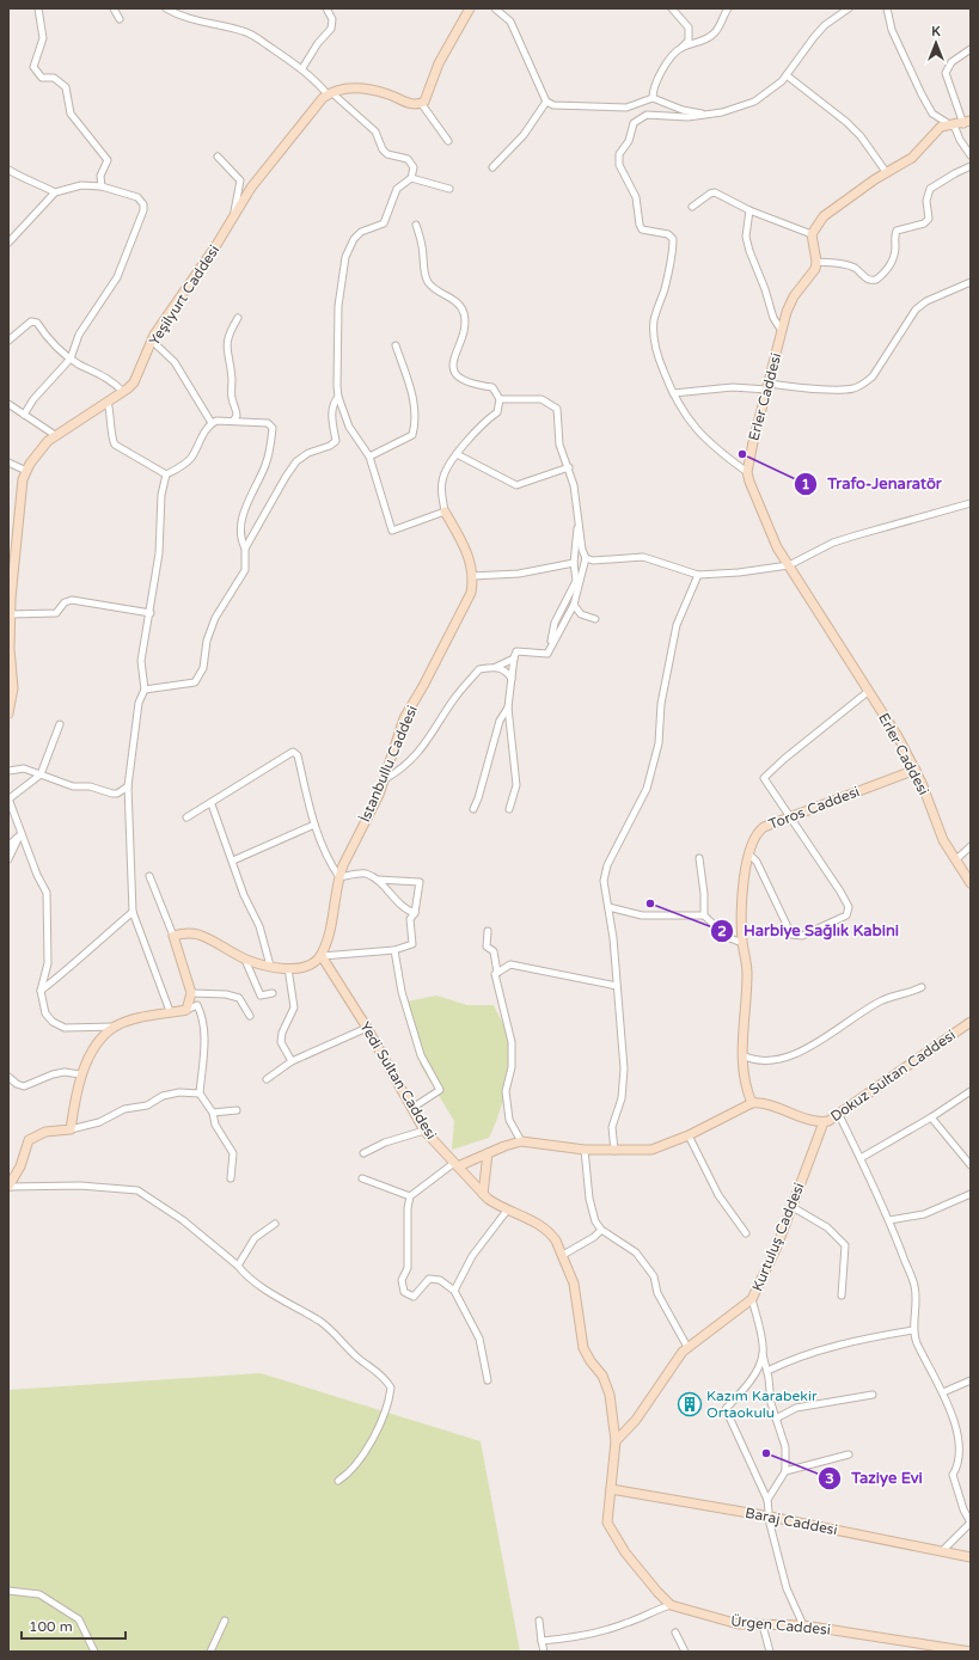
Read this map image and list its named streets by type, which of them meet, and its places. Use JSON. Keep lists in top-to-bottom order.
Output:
{
  "streets": {
    "street": [
      "Yeşilyurt Caddesi",
      "Erler Caddesi",
      "İstanbullu Caddesi",
      "Toros Caddesi",
      "Dokuz Sultan Caddesi",
      "Yedi Sultan Caddesi",
      "Kurtuluş Caddesi",
      "Baraj Caddesi",
      "Ürgen Caddesi"
    ]
  },
  "crossings": [
    ["Erler Caddesi", "Toros Caddesi"],
    ["İstanbullu Caddesi", "Yedi Sultan Caddesi"],
    ["Toros Caddesi", "Dokuz Sultan Caddesi"],
    ["Dokuz Sultan Caddesi", "Kurtuluş Caddesi"],
    ["Yedi Sultan Caddesi", "Kurtuluş Caddesi"],
    ["Yedi Sultan Caddesi", "Baraj Caddesi"],
    ["Yedi Sultan Caddesi", "Ürgen Caddesi"],
    ["Baraj Caddesi", "Ürgen Caddesi"]
  ],
  "places": {
    "other": ["Trafo-Jenaratör", "Harbiye Sağlık Kabini", "Taziye Evi"],
    "building": ["Kazım Karabekir Ortaokulu"]
  },
  "scale_bar": "100 m",
  "north": "top"
}
